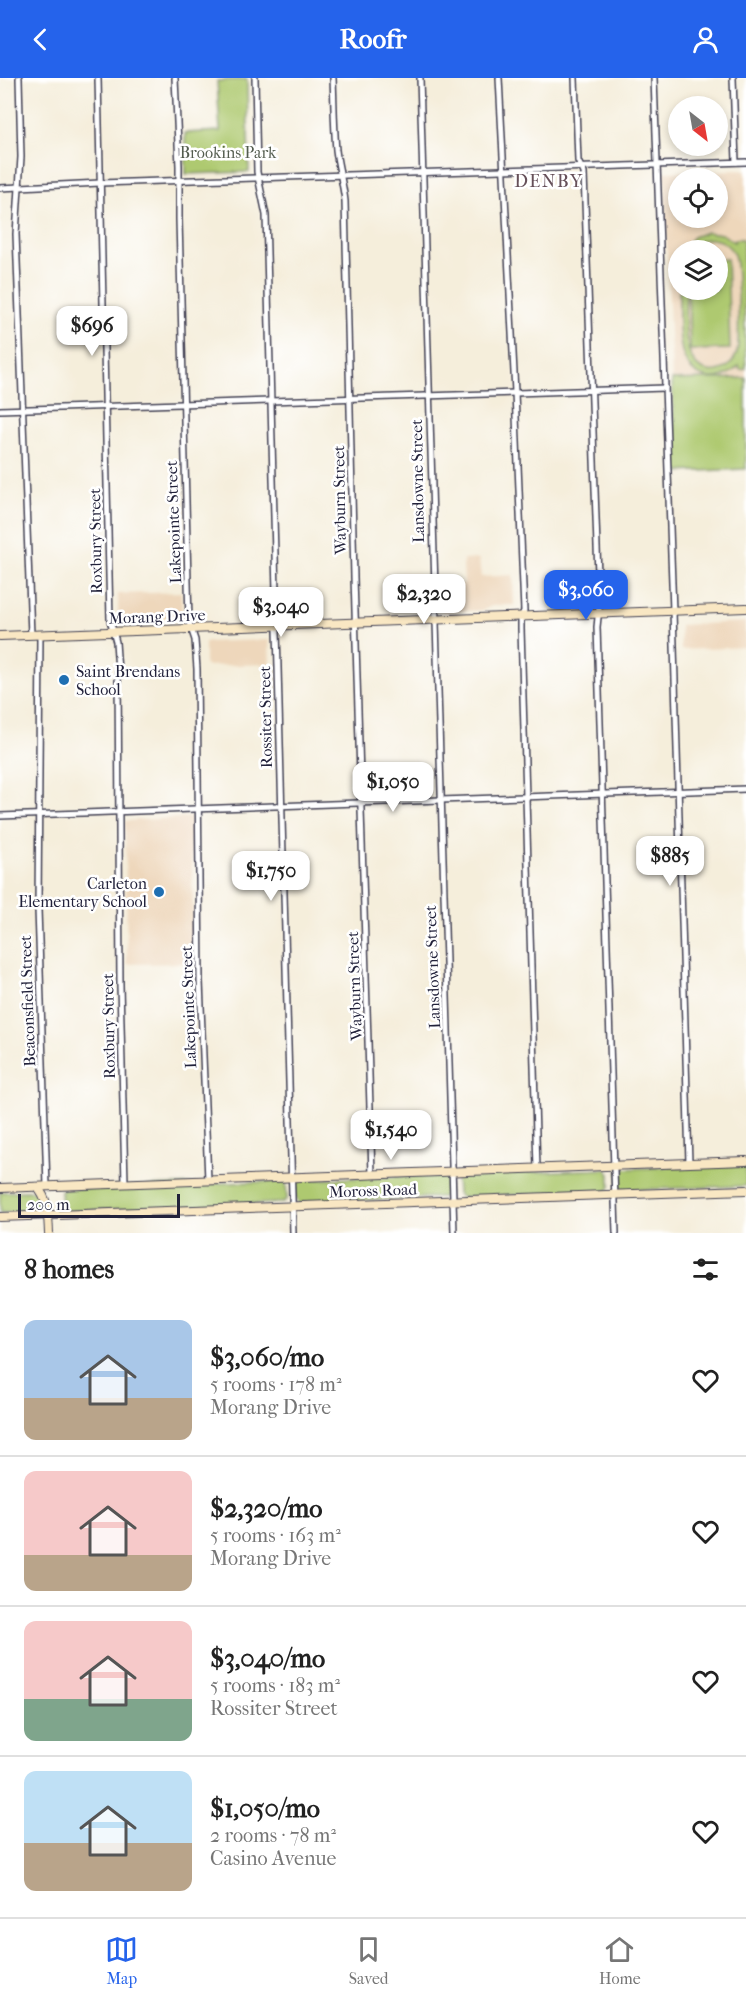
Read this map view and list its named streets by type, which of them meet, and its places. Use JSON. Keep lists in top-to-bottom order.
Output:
{
  "streets": {
    "main road": ["Morang Drive", "Moross Road"],
    "street": [
      "Lansdowne Street",
      "Wayburn Street",
      "Lakepointe Street",
      "Roxbury Street",
      "Rossiter Street",
      "Beaconsfield Street"
    ]
  },
  "crossings": [
    ["Lansdowne Street", "Morang Drive"],
    ["Lansdowne Street", "Moross Road"],
    ["Wayburn Street", "Morang Drive"],
    ["Wayburn Street", "Moross Road"],
    ["Lakepointe Street", "Morang Drive"],
    ["Lakepointe Street", "Moross Road"],
    ["Roxbury Street", "Morang Drive"],
    ["Roxbury Street", "Moross Road"],
    ["Morang Drive", "Rossiter Street"],
    ["Morang Drive", "Beaconsfield Street"],
    ["Rossiter Street", "Moross Road"],
    ["Beaconsfield Street", "Moross Road"]
  ],
  "districts": ["DENBY"],
  "parks": ["Brookins Park"],
  "places": ["Saint Brendans School", "Carleton Elementary School"],
  "scale_bar": "200 m",
  "north": "bottom right",
  "page": {
    "header": "Roofr",
    "price": [
      "$696",
      "$3,060",
      "$2,320",
      "$3,040",
      "$1,050",
      "$885",
      "$1,750",
      "$1,540"
    ],
    "scale": "200 m",
    "heading": "8 homes",
    "list": [
      {
        "name": "$3,060/mo",
        "note": "5 rooms · 178 m² · Morang Drive"
      },
      {
        "name": "$2,320/mo",
        "note": "5 rooms · 163 m² · Morang Drive"
      },
      {
        "name": "$3,040/mo",
        "note": "5 rooms · 183 m² · Rossiter Street"
      },
      {
        "name": "$1,050/mo",
        "note": "2 rooms · 78 m² · Casino Avenue"
      }
    ],
    "tabs": ["Map", "Saved", "Home"]
  }
}
